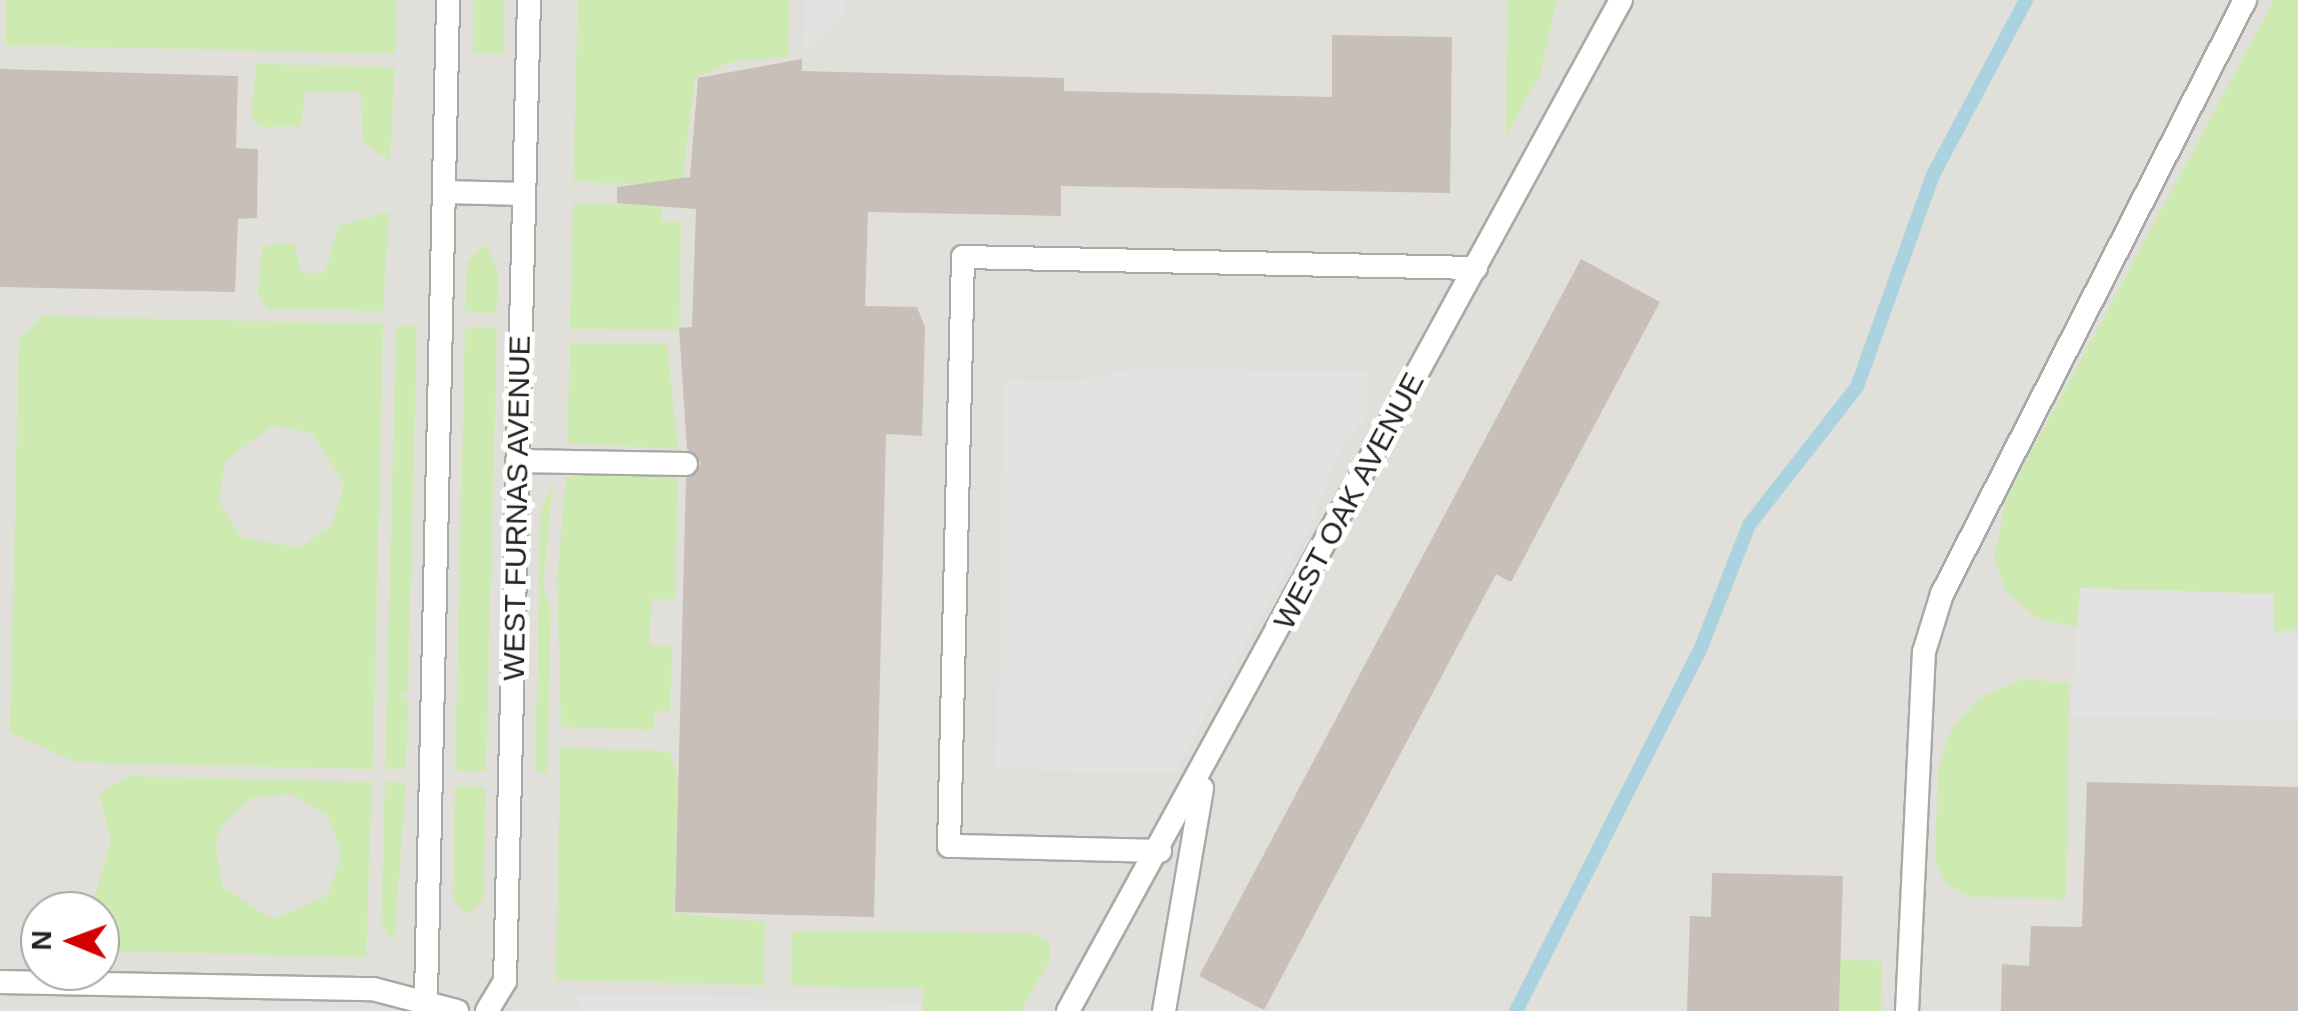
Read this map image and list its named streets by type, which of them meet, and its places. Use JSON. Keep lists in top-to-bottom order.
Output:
{
  "streets": {
    "lane": ["WEST OAK AVENUE", "WEST FURNAS AVENUE"]
  },
  "north": "left"
}
